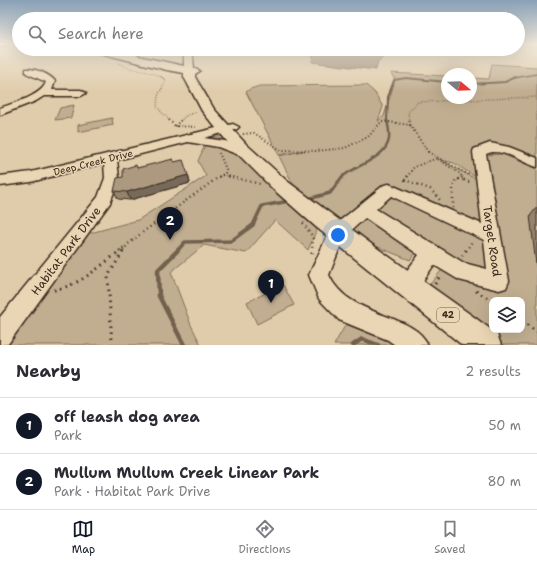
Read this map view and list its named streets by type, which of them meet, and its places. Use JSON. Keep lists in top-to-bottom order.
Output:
{
  "streets": {
    "main road": ["42"],
    "street": ["Deep Creek Drive", "Target Road", "Habitat Park Drive"]
  },
  "crossings": [
    ["Deep Creek Drive", "Habitat Park Drive"],
    ["Deep Creek Drive", "42"]
  ],
  "north": "right",
  "page": {
    "search": "Search here",
    "pins": ["2", "1"],
    "heading": ["Nearby", "2 results"],
    "list": [
      {
        "mark": "1",
        "name": "off leash dog area",
        "note": "Park",
        "value": "50 m"
      },
      {
        "mark": "2",
        "name": "Mullum Mullum Creek Linear Park",
        "note": "Park · Habitat Park Drive",
        "value": "80 m"
      }
    ],
    "nav": ["Map", "Directions", "Saved"]
  }
}
